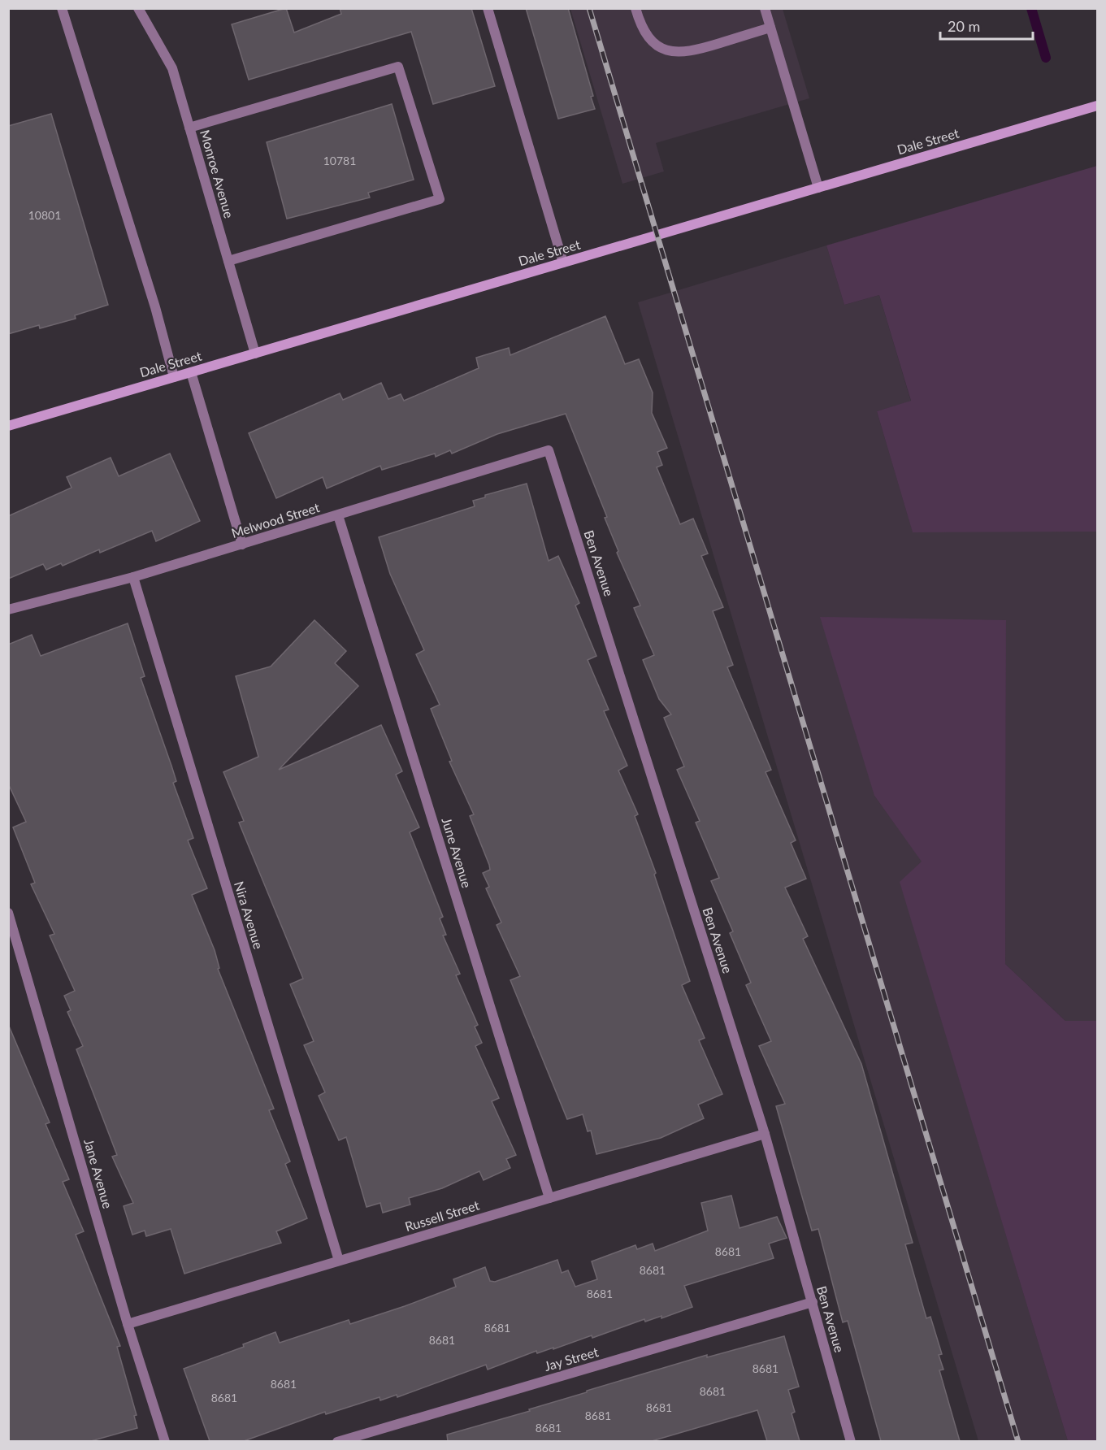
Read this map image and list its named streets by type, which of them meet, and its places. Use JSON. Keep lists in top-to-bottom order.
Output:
{
  "streets": {
    "street": [
      "Dale Street",
      "Monroe Avenue",
      "Melwood Street",
      "Ben Avenue",
      "June Avenue",
      "Nira Avenue",
      "Jane Avenue",
      "Russell Street",
      "Jay Street"
    ]
  },
  "crossings": [
    ["Dale Street", "Monroe Avenue"],
    ["Melwood Street", "Ben Avenue"],
    ["Melwood Street", "June Avenue"],
    ["Melwood Street", "Nira Avenue"],
    ["Ben Avenue", "Russell Street"],
    ["Ben Avenue", "Jay Street"],
    ["June Avenue", "Russell Street"],
    ["Nira Avenue", "Russell Street"],
    ["Jane Avenue", "Russell Street"]
  ],
  "house_numbers": [
    "10781",
    "10801",
    "8681",
    "8681",
    "8681",
    "8681",
    "8681",
    "8681",
    "8681",
    "8681",
    "8681",
    "8681",
    "8681",
    "8681"
  ],
  "scale_bar": "20 m"
}
